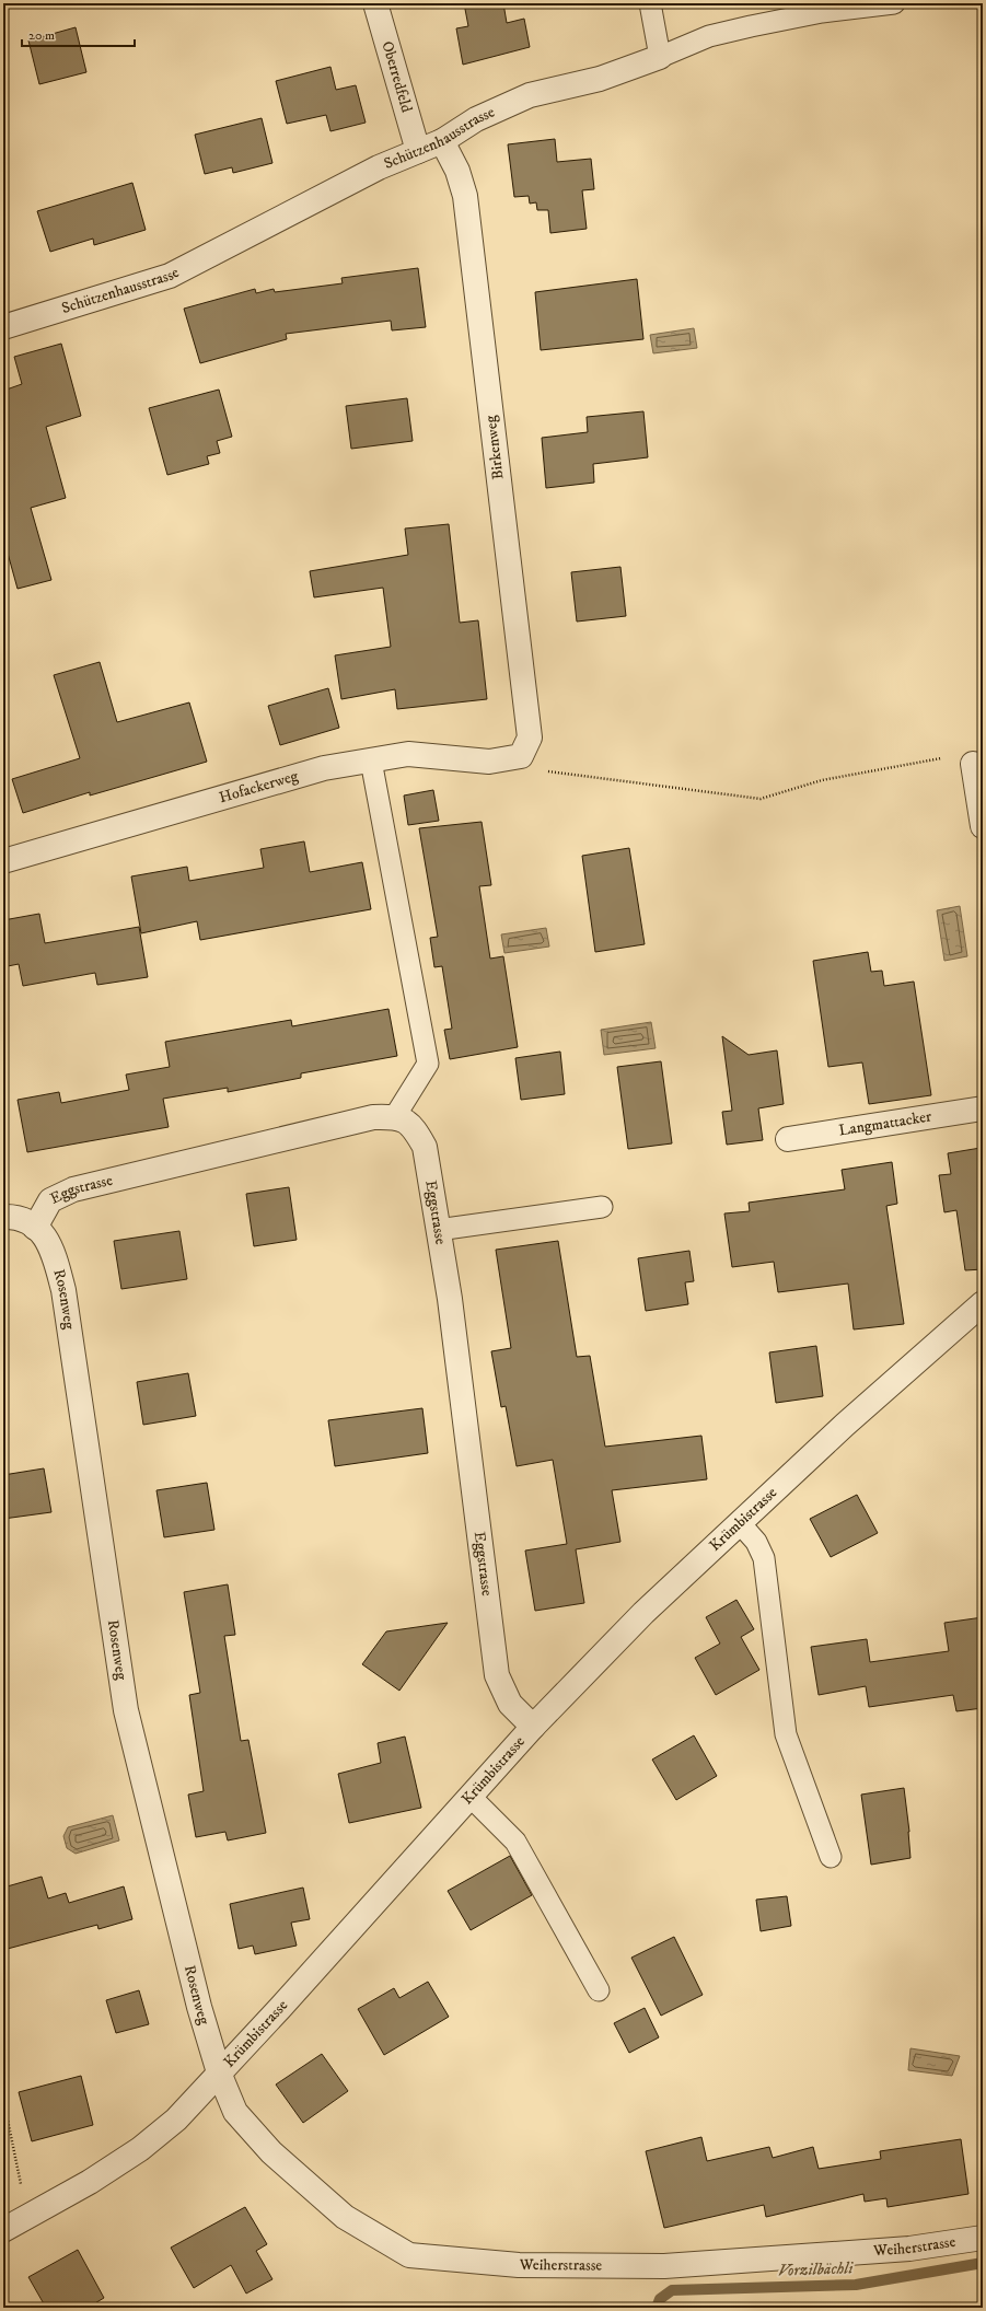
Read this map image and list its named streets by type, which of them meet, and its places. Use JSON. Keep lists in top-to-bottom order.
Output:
{
  "streets": {
    "street": [
      "Oberredfeld",
      "Schützenhausstrasse",
      "Birkenweg",
      "Hofackerweg",
      "Langmattacker",
      "Eggstrasse",
      "Rosenweg",
      "Krümbistrasse",
      "Weiherstrasse"
    ]
  },
  "crossings": [
    ["Oberredfeld", "Schützenhausstrasse"],
    ["Schützenhausstrasse", "Birkenweg"],
    ["Birkenweg", "Hofackerweg"],
    ["Eggstrasse", "Rosenweg"],
    ["Eggstrasse", "Krümbistrasse"],
    ["Rosenweg", "Krümbistrasse"],
    ["Rosenweg", "Weiherstrasse"],
    ["Krümbistrasse", "Weiherstrasse"]
  ],
  "water": ["Vorzilbächli"],
  "scale_bar": "20 m"
}
